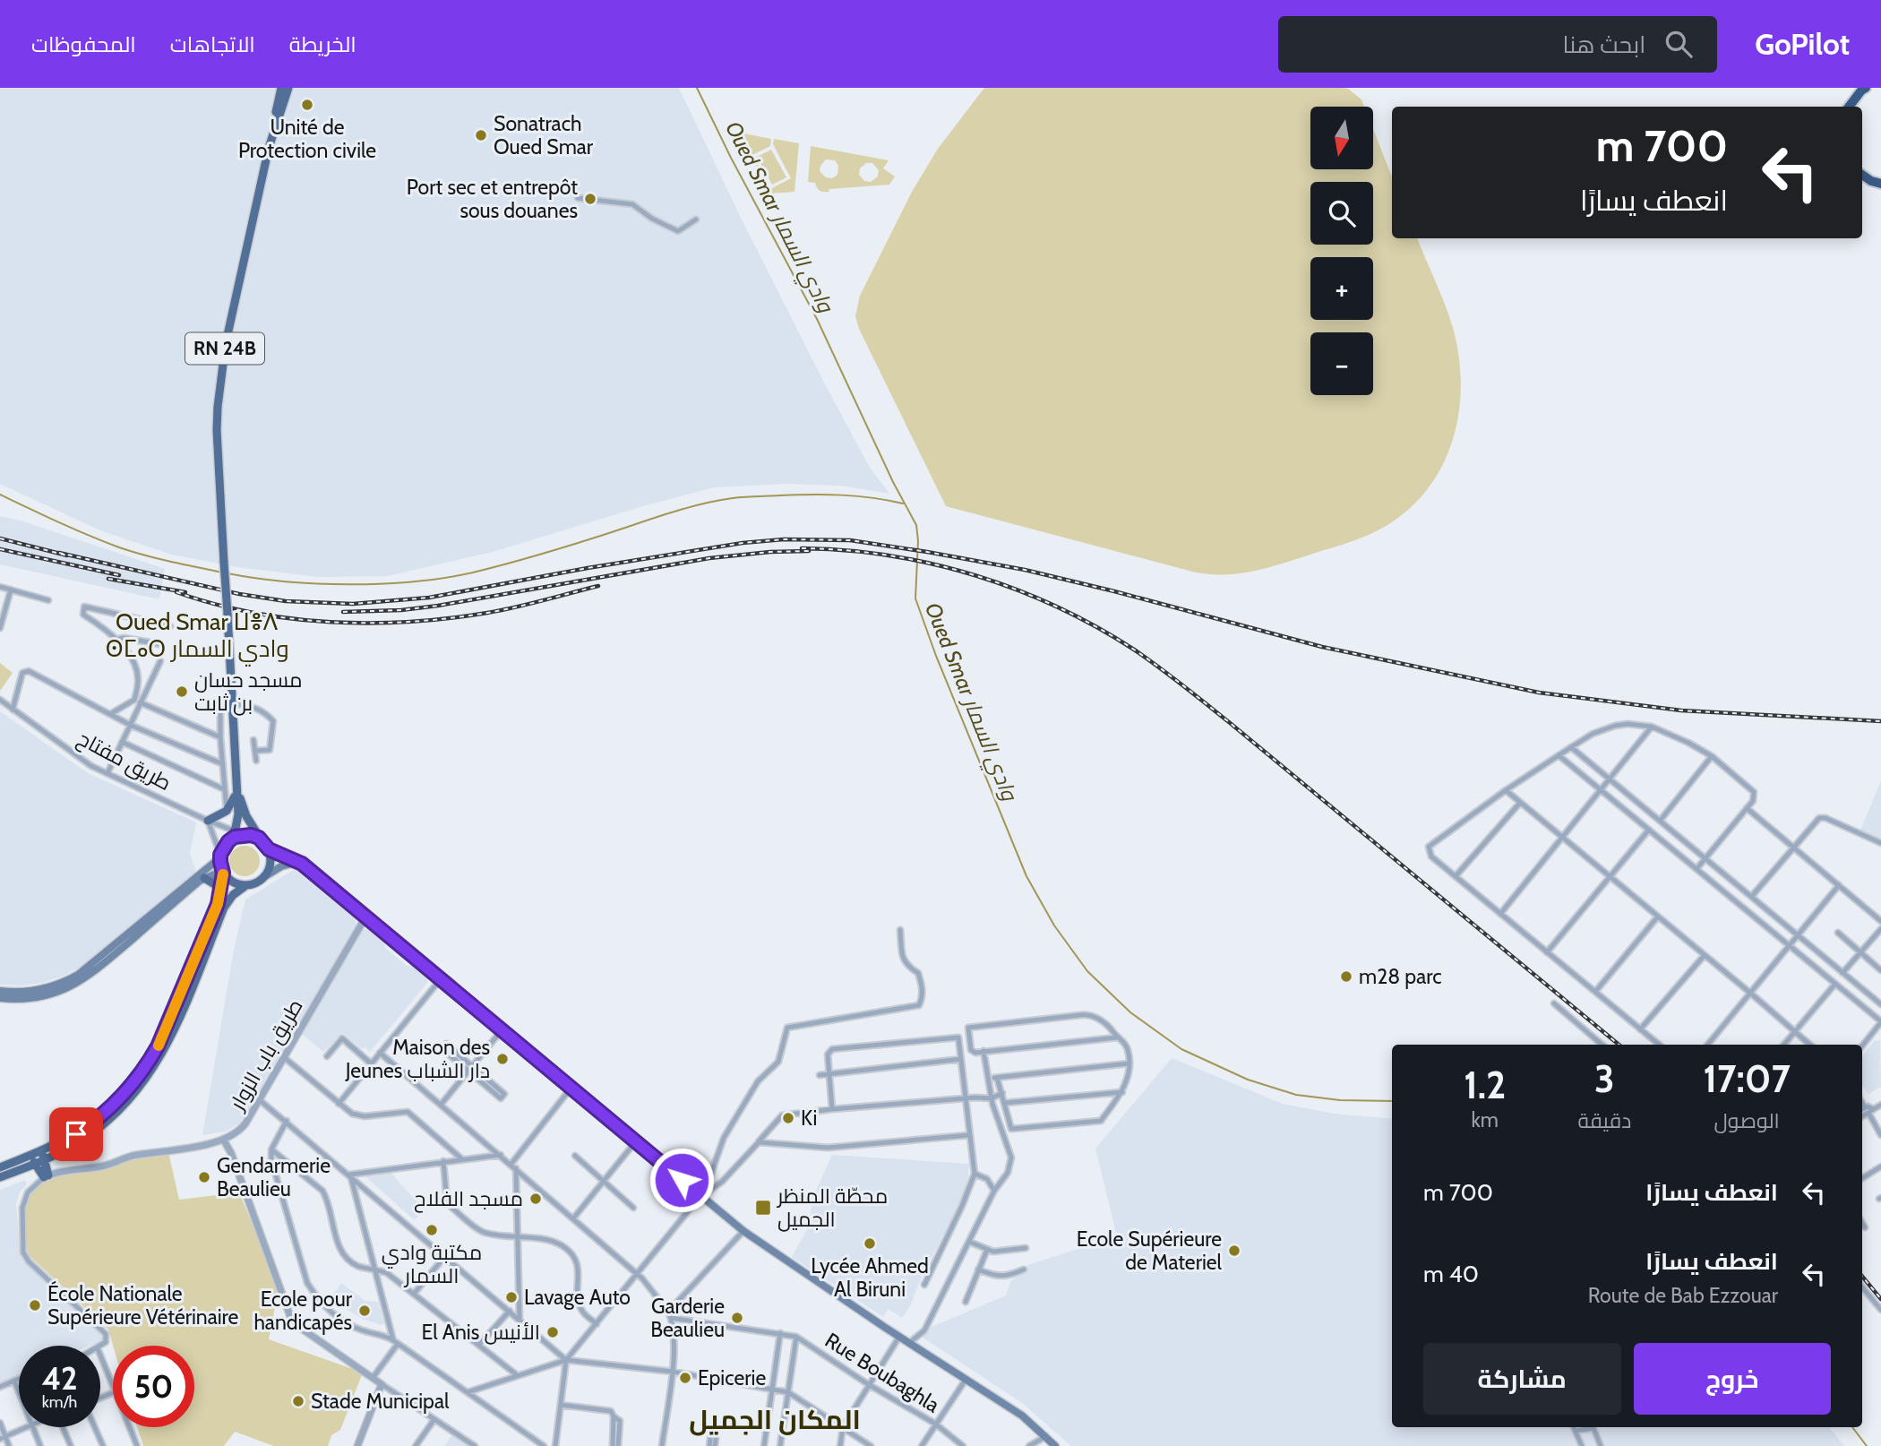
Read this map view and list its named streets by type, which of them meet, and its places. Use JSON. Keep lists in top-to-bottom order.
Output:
{
  "streets": {
    "main road": ["RN 24B"],
    "street": ["طريق مفتاح", "طريق باب الزوار", "Rue Boubaghla"]
  },
  "districts": ["Oued Smar ⵡⴻⴷ ⵙⵎⴰⵔ وادي السمار", "المكان الجميل"],
  "water": ["Oued Smar وادي السمار"],
  "places": {
    "other": [
      "Unité de Protection civile",
      "Sonatrach Oued Smar",
      "Port sec et entrepôt sous douanes",
      "مسجد حسان بن ثابت",
      "m28 parc",
      "Maison des Jeunes دار الشباب",
      "Ki",
      "Gendarmerie Beaulieu",
      "مسجد الفلاح",
      "مكتبة وادي السمار",
      "Lycée Ahmed Al Biruni",
      "Ecole Supérieure de Materiel",
      "Lavage Auto",
      "École Nationale Supérieure Vétérinaire",
      "Ecole pour handicapés",
      "Garderie Beaulieu",
      "El Anis الأنيس",
      "Epicerie",
      "Stade Municipal"
    ],
    "transit": ["محطّة المنظر الجميل"]
  },
  "north": "bottom",
  "page": {
    "header": "GoPilot",
    "search": "ابحث هنا",
    "nav": ["الخريطة", "الاتجاهات", "المحفوظات"],
    "map_buttons": ["+", "−"],
    "turn": ["700 m", "انعطف يسارًا"],
    "eta": [
      "17:07",
      "الوصول",
      "3",
      "دقيقة",
      "1.2",
      "km"
    ],
    "list": [
      {
        "name": "انعطف يسارًا",
        "value": "700 m"
      },
      {
        "name": "انعطف يسارًا",
        "note": "Route de Bab Ezzouar",
        "value": "40 m"
      }
    ],
    "buttons": ["خروج", "مشاركة"],
    "speed": "42 km/h",
    "limit": "50"
  }
}
